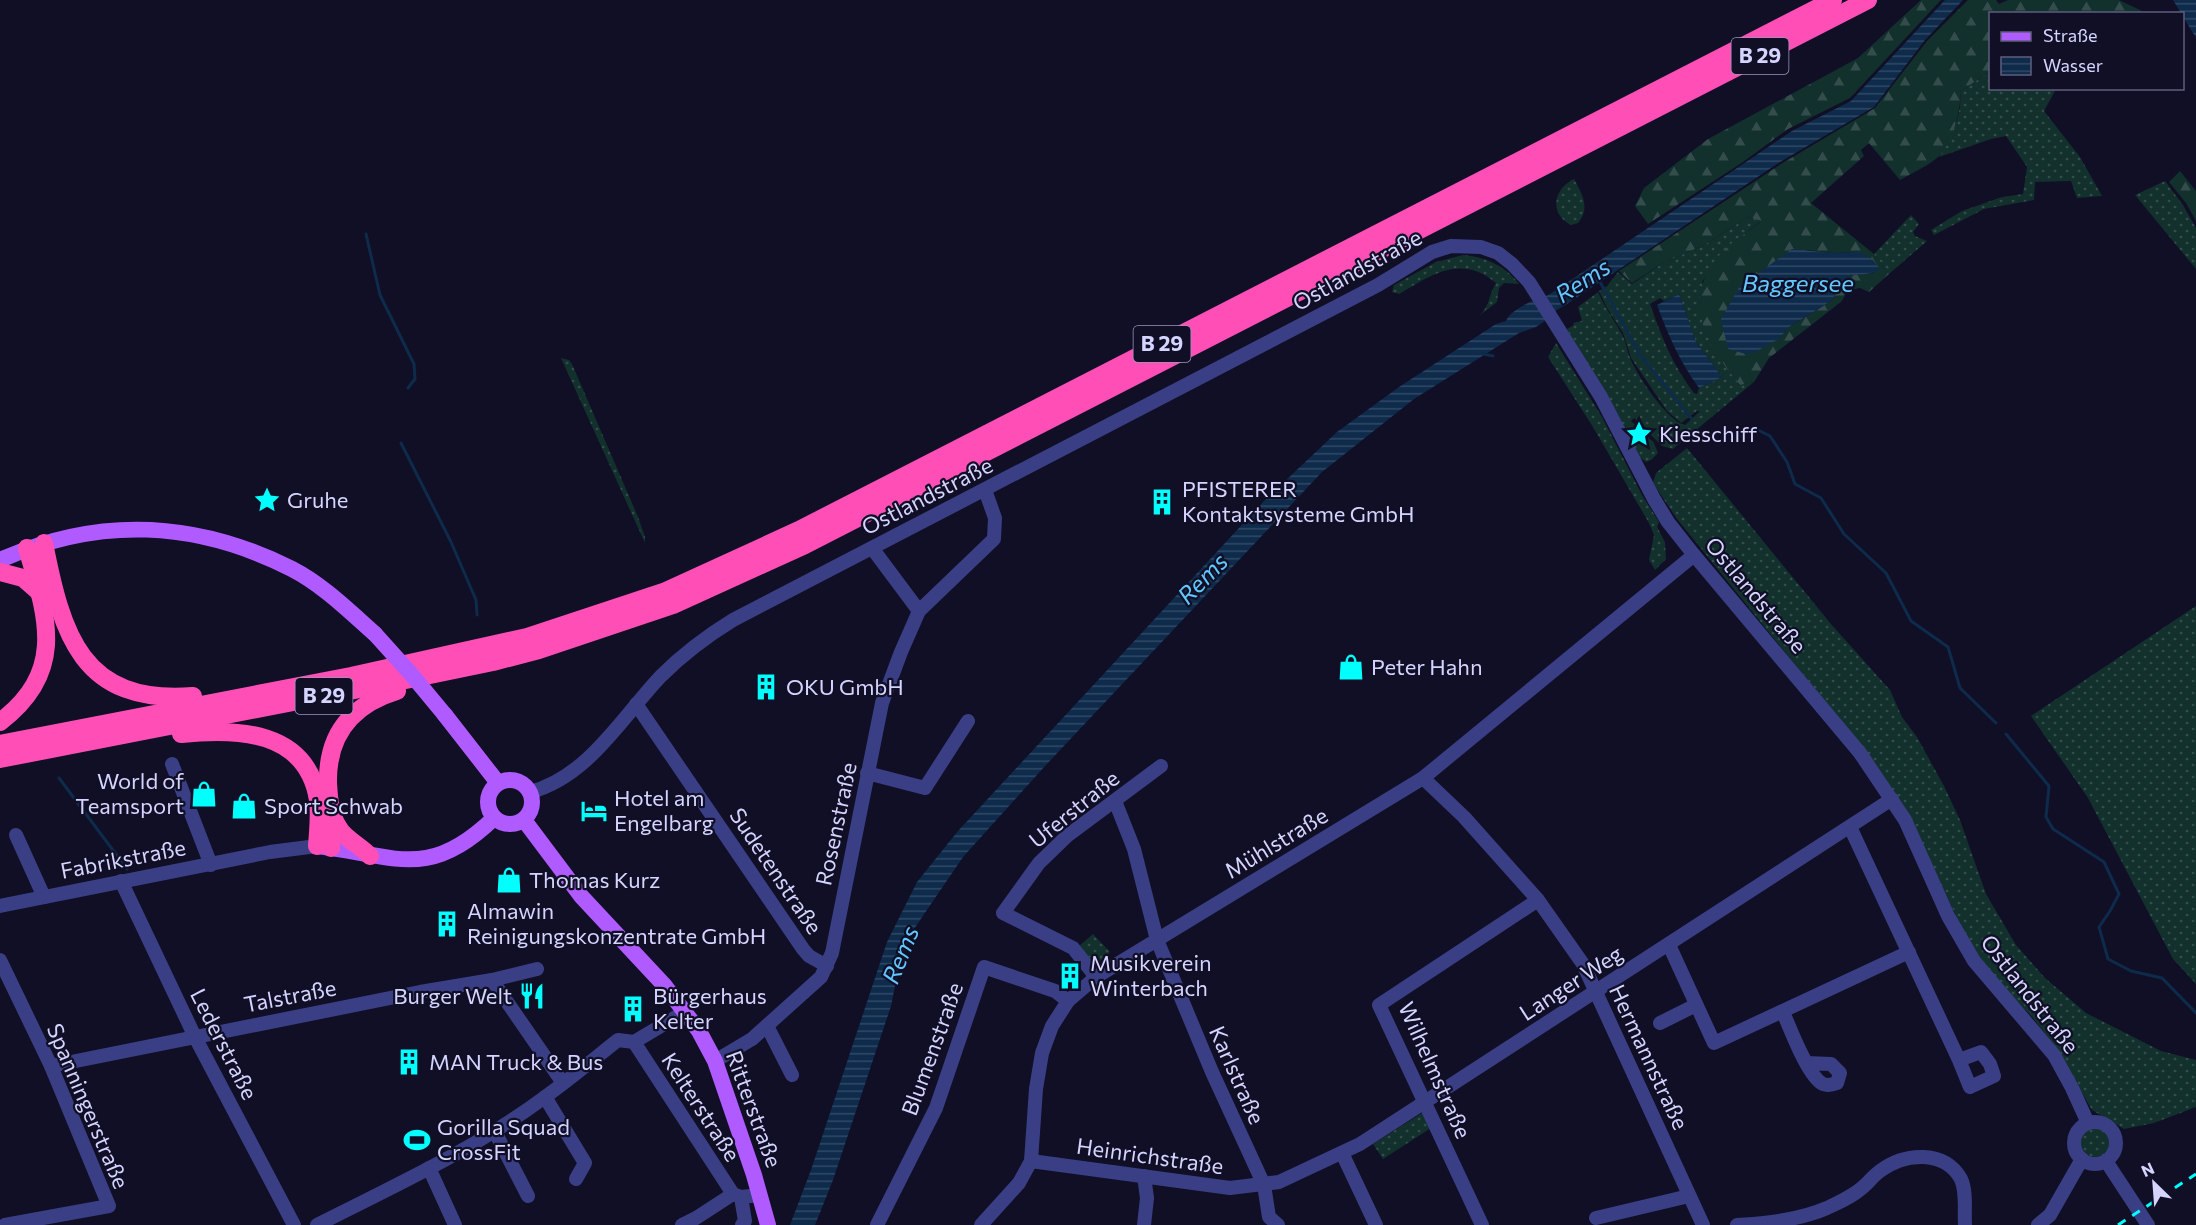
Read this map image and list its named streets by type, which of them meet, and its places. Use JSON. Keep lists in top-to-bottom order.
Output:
{
  "streets": {
    "highway": ["B 29"],
    "main road": ["Fabrikstraße", "Ritterstraße"],
    "street": [
      "Ostlandstraße",
      "Uferstraße",
      "Rosenstraße",
      "Mühlstraße",
      "Sudetenstraße",
      "Langer Weg",
      "Talstraße",
      "Lederstraße",
      "Blumenstraße",
      "Hermannstraße",
      "Wilhelmstraße",
      "Karlstraße",
      "Spanningerstraße",
      "Kelterstraße",
      "Heinrichstraße"
    ]
  },
  "crossings": [
    ["Ostlandstraße", "Rosenstraße"],
    ["Ostlandstraße", "Mühlstraße"],
    ["Ostlandstraße", "Fabrikstraße"],
    ["Ostlandstraße", "Sudetenstraße"],
    ["Ostlandstraße", "Langer Weg"],
    ["Ostlandstraße", "Ritterstraße"],
    ["Uferstraße", "Mühlstraße"],
    ["Uferstraße", "Karlstraße"],
    ["Rosenstraße", "Sudetenstraße"],
    ["Rosenstraße", "Ritterstraße"],
    ["Mühlstraße", "Blumenstraße"],
    ["Mühlstraße", "Hermannstraße"],
    ["Mühlstraße", "Karlstraße"],
    ["Mühlstraße", "Heinrichstraße"],
    ["Fabrikstraße", "Lederstraße"],
    ["Fabrikstraße", "Ritterstraße"],
    ["Langer Weg", "Hermannstraße"],
    ["Langer Weg", "Wilhelmstraße"],
    ["Langer Weg", "Karlstraße"],
    ["Langer Weg", "Heinrichstraße"],
    ["Talstraße", "Lederstraße"],
    ["Talstraße", "Spanningerstraße"],
    ["Hermannstraße", "Wilhelmstraße"],
    ["Karlstraße", "Heinrichstraße"]
  ],
  "water": ["Rems", "Baggersee"],
  "places": {
    "place": ["Kiesschiff", "Gruhe"],
    "building": [
      "PFISTERER Kontaktsysteme GmbH",
      "OKU GmbH",
      "Almawin Reinigungskonzentrate GmbH",
      "Musikverein Winterbach",
      "Bürgerhaus Kelter",
      "MAN Truck & Bus"
    ],
    "shop": [
      "Peter Hahn",
      "World of Teamsport",
      "Sport Schwab",
      "Thomas Kurz"
    ],
    "hotel": ["Hotel am Engelbarg"],
    "restaurant": ["Burger Welt"],
    "sports": ["Gorilla Squad CrossFit"]
  },
  "legend": ["Straße", "Wasser"],
  "north": "top left"
}
